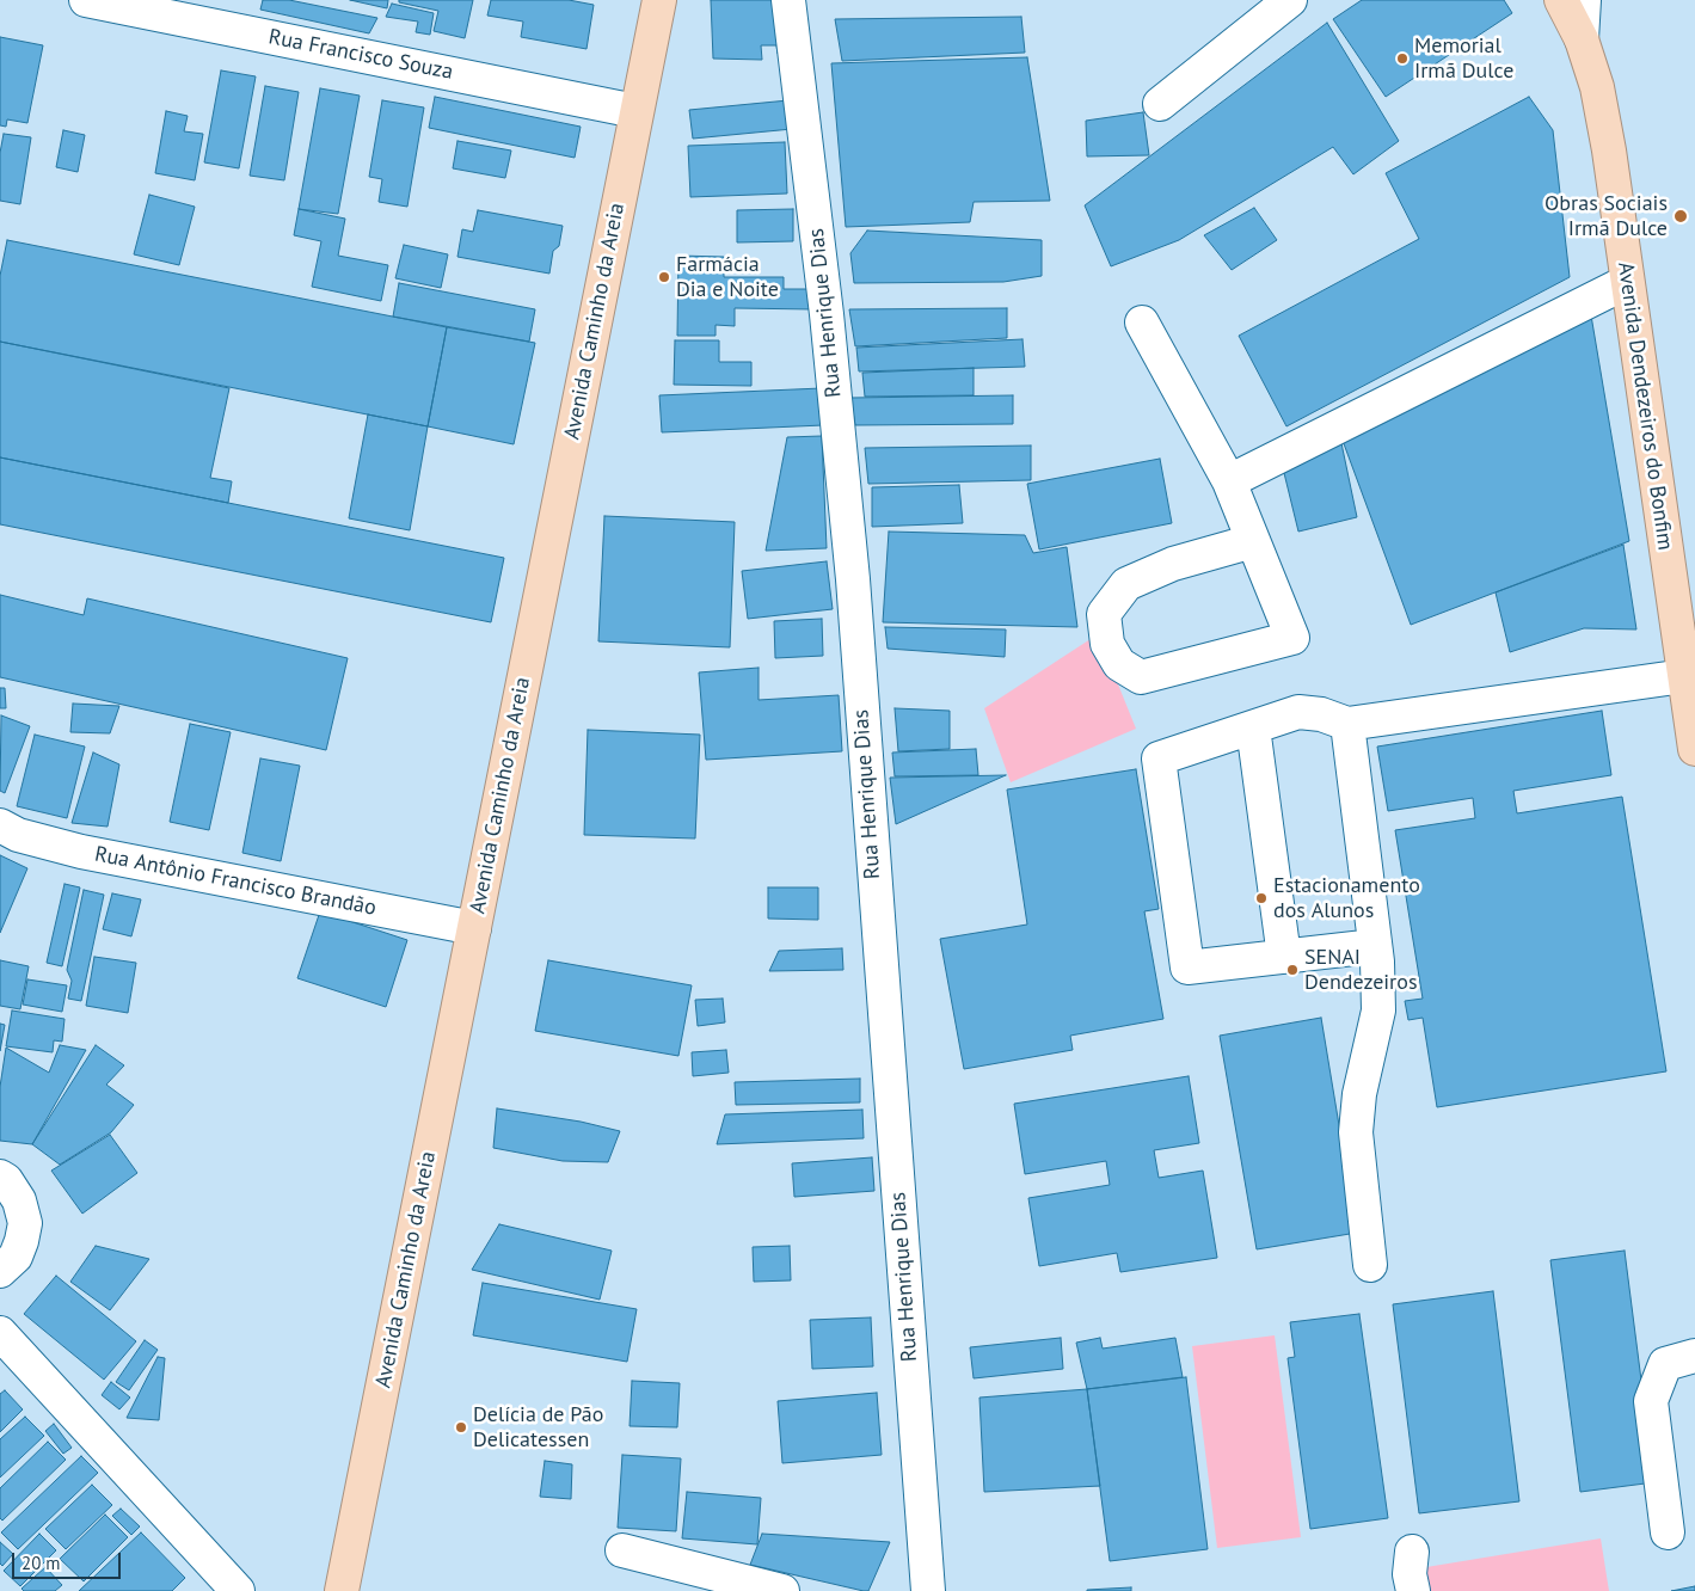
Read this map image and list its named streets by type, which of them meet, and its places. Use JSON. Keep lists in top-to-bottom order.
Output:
{
  "streets": {
    "main road": ["Avenida Caminho da Areia", "Avenida Dendezeiros do Bonfim"],
    "street": ["Rua Francisco Souza", "Rua Henrique Dias", "Rua Antônio Francisco Brandão"]
  },
  "crossings": [
    ["Rua Francisco Souza", "Avenida Caminho da Areia"],
    ["Avenida Caminho da Areia", "Rua Antônio Francisco Brandão"]
  ],
  "places": [
    "Memorial Irmã Dulce",
    "Obras Sociais Irmã Dulce",
    "Farmácia Dia e Noite",
    "Estacionamento dos Alunos",
    "SENAI Dendezeiros",
    "Delícia de Pão Delicatessen"
  ],
  "scale_bar": "20 m"
}
